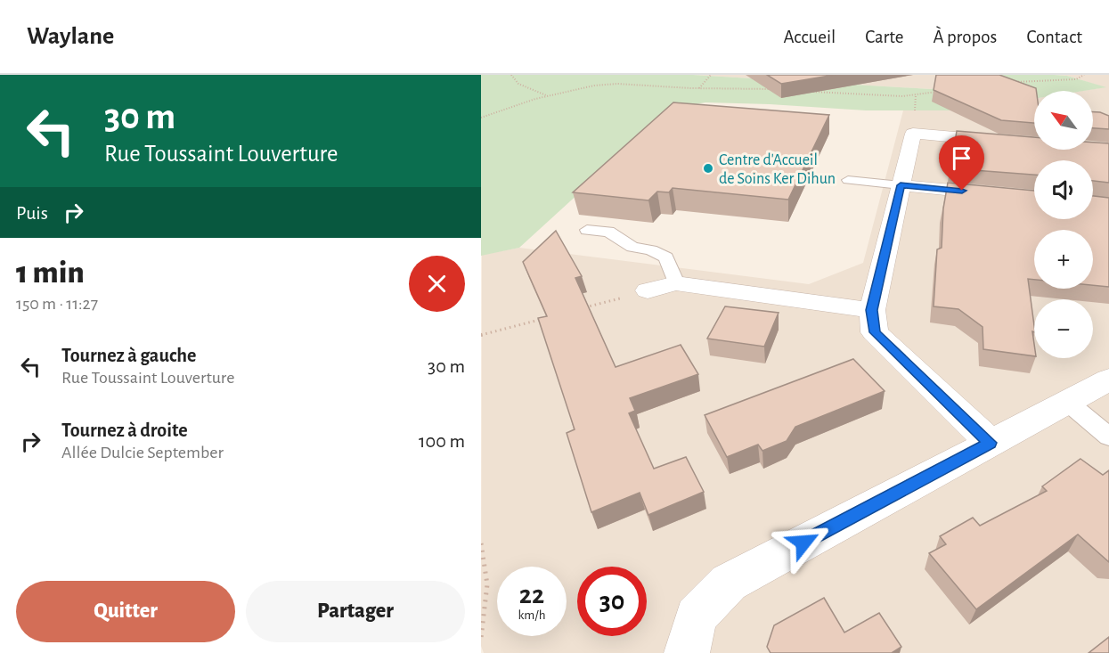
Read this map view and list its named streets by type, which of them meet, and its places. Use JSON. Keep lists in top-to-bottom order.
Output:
{
  "places": ["Centre d'Accueil de Soins Ker Dihun"],
  "north": "top left",
  "page": {
    "header": "Waylane",
    "nav": [
      "Accueil",
      "Carte",
      "À propos",
      "Contact"
    ],
    "turn": ["30 m", "Rue Toussaint Louverture"],
    "map_buttons": ["+", "−"],
    "then": "Puis",
    "heading": ["1 min", "150 m · 11:27"],
    "list": [
      {
        "name": "Tournez à gauche",
        "note": "Rue Toussaint Louverture",
        "value": "30 m"
      },
      {
        "name": "Tournez à droite",
        "note": "Allée Dulcie September",
        "value": "100 m"
      }
    ],
    "speed": "22 km/h",
    "limit": "30",
    "buttons": ["Quitter", "Partager"]
  }
}
